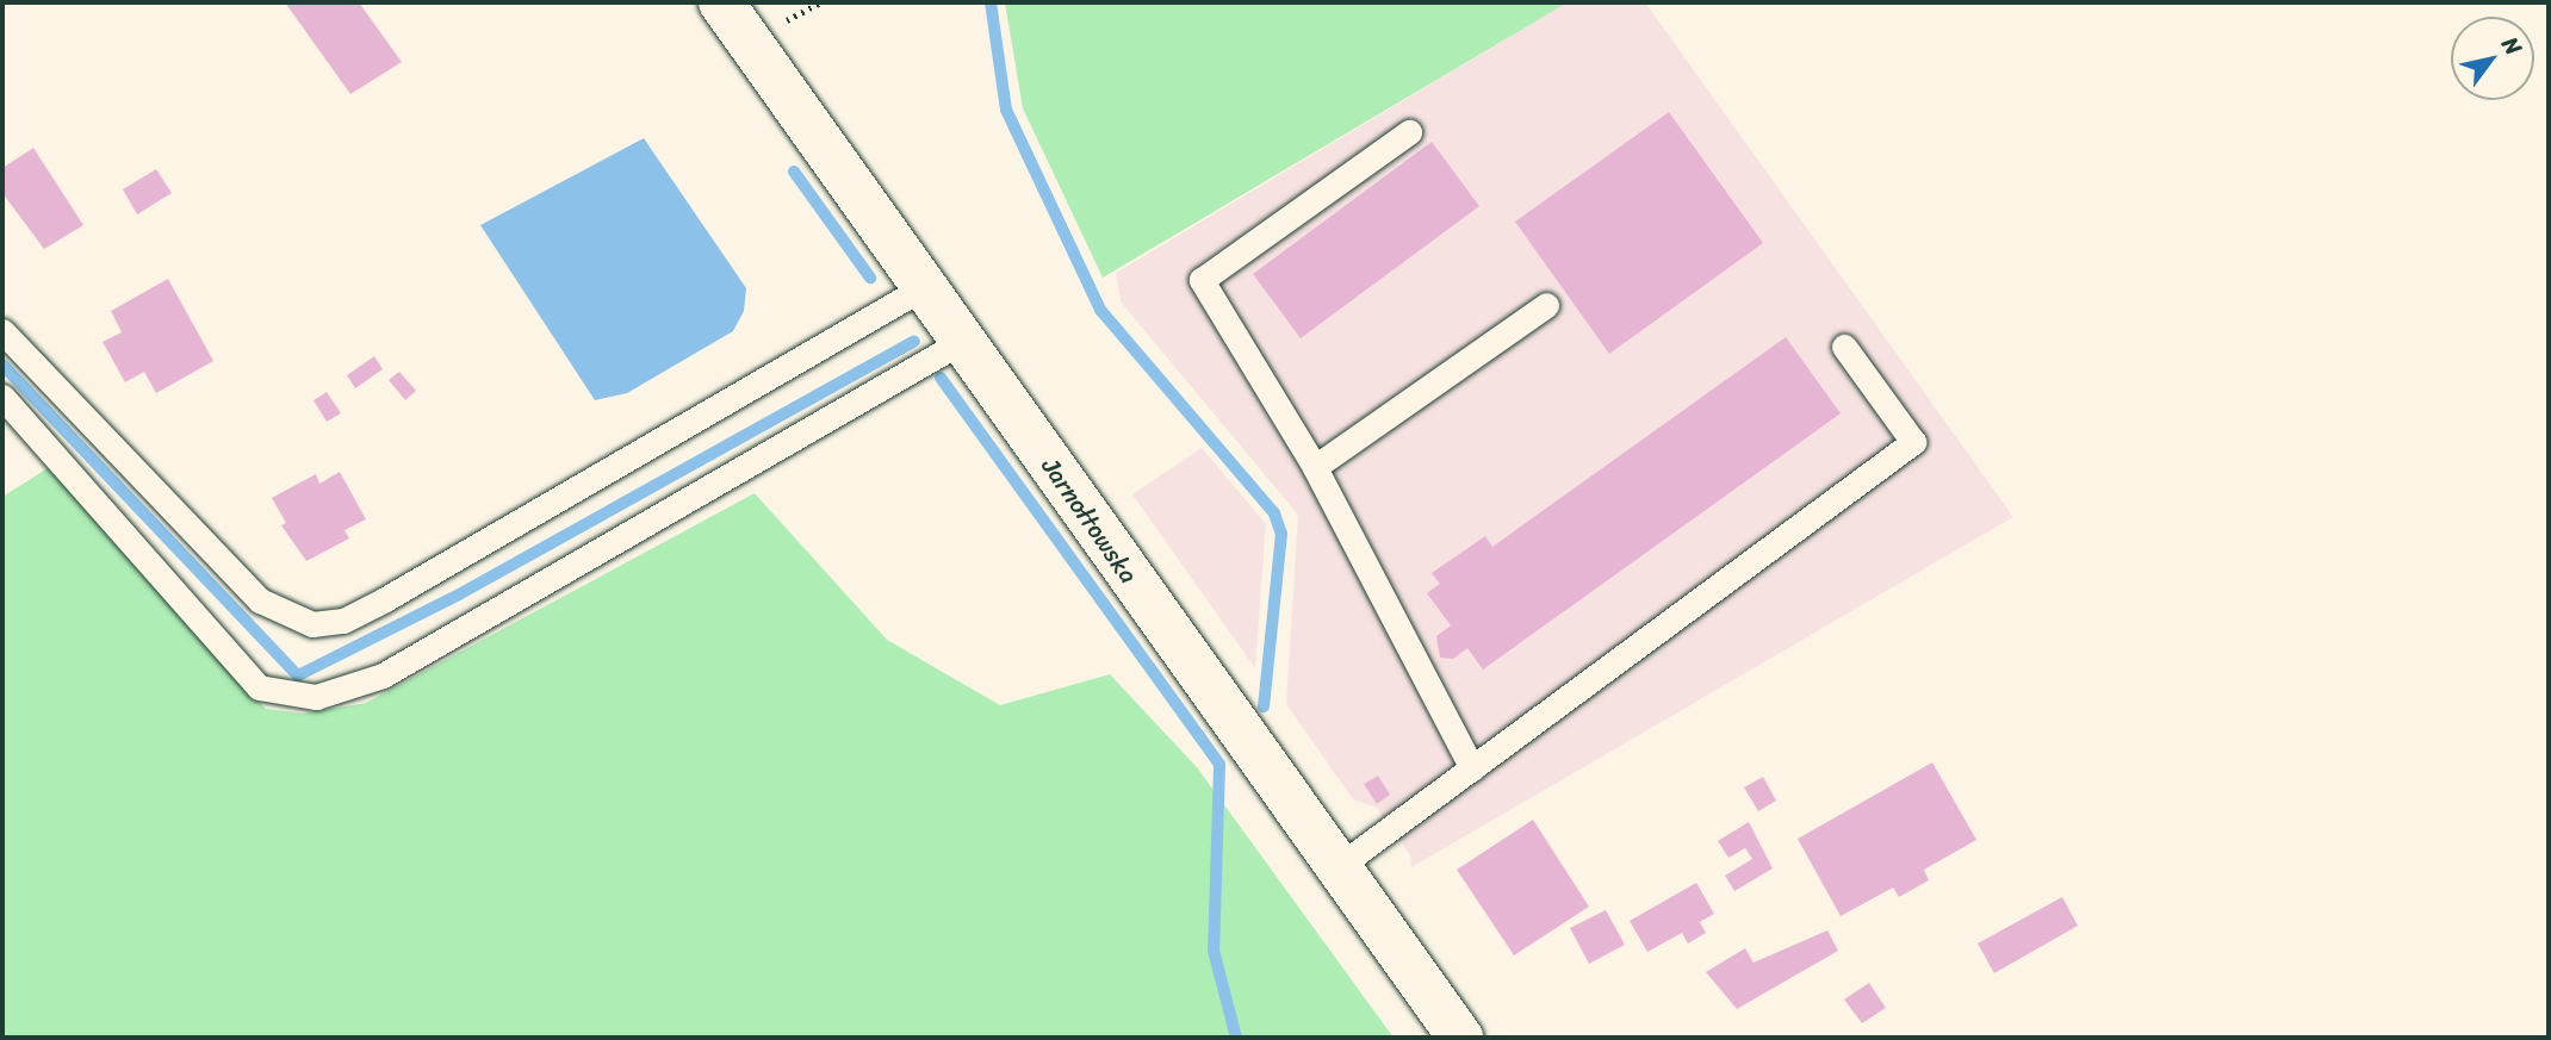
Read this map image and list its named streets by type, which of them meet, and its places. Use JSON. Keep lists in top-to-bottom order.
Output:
{
  "streets": {
    "street": ["Jarnołtowska"]
  },
  "north": "top right"
}
